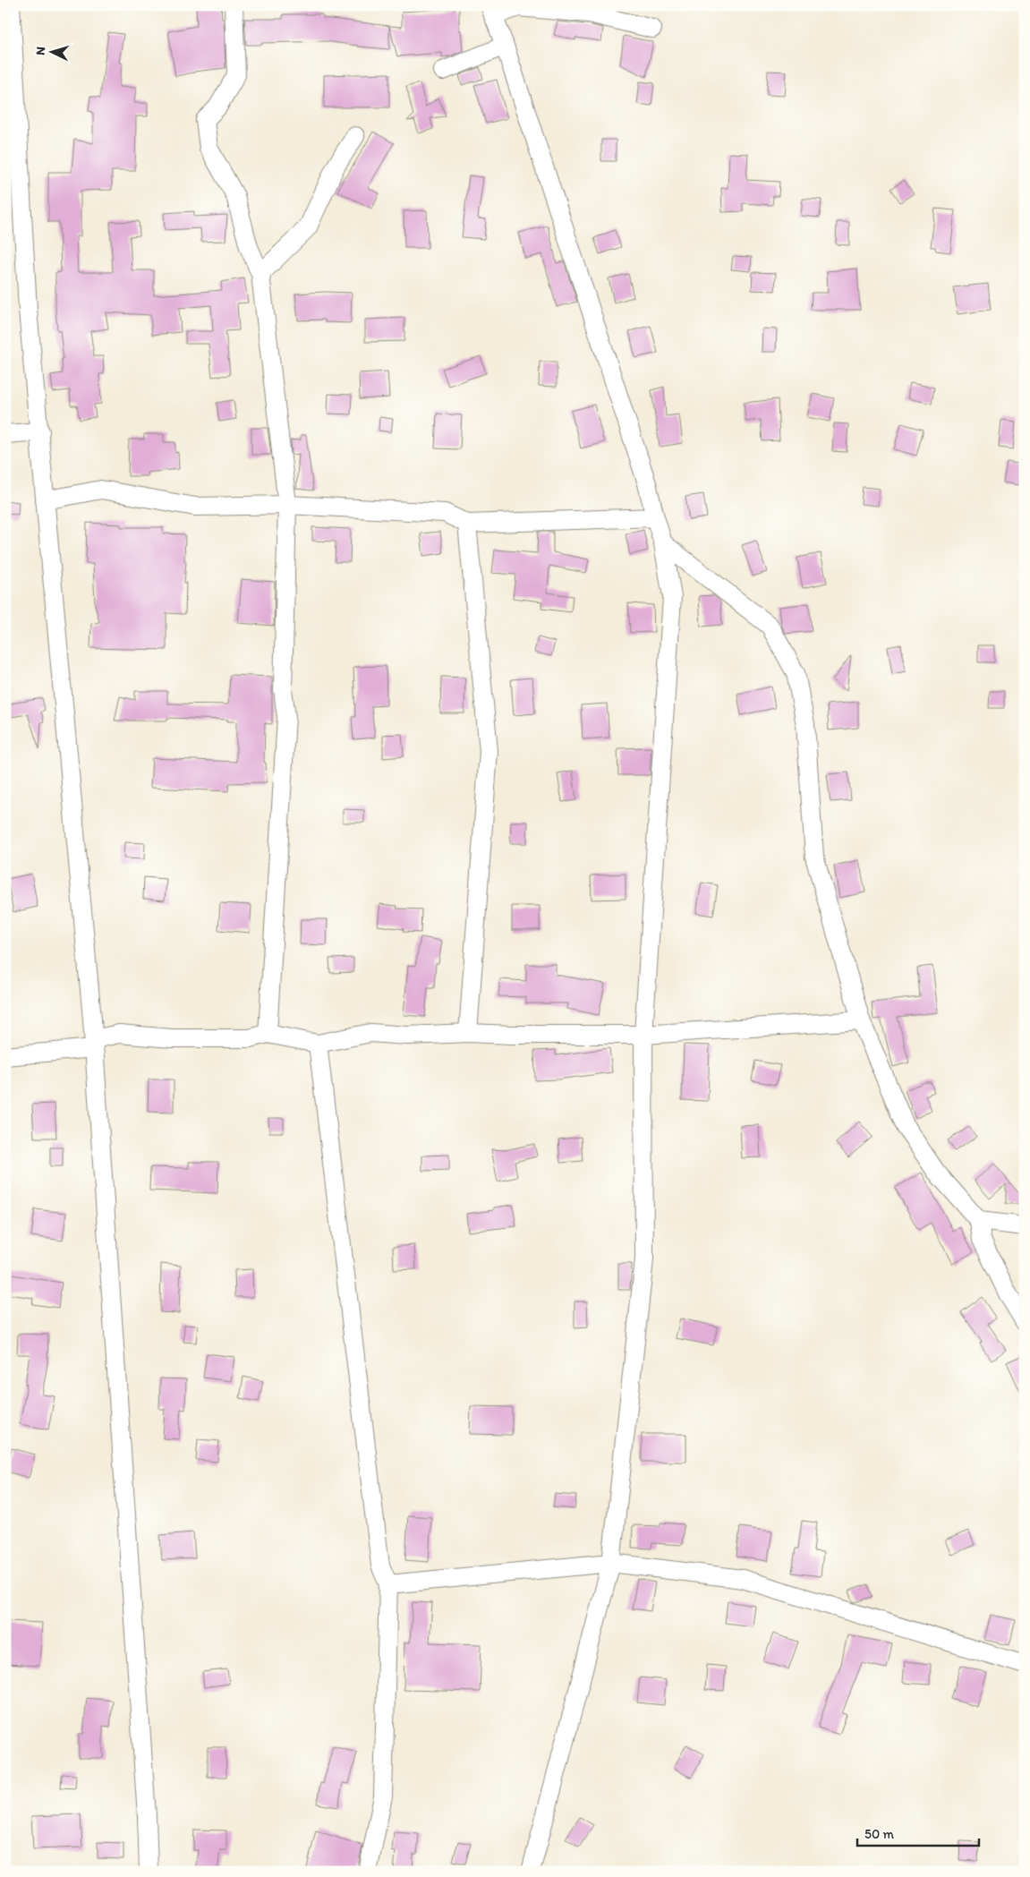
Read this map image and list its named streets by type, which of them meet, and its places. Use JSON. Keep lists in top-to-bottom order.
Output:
{
  "scale_bar": "50 m",
  "north": "left"
}
